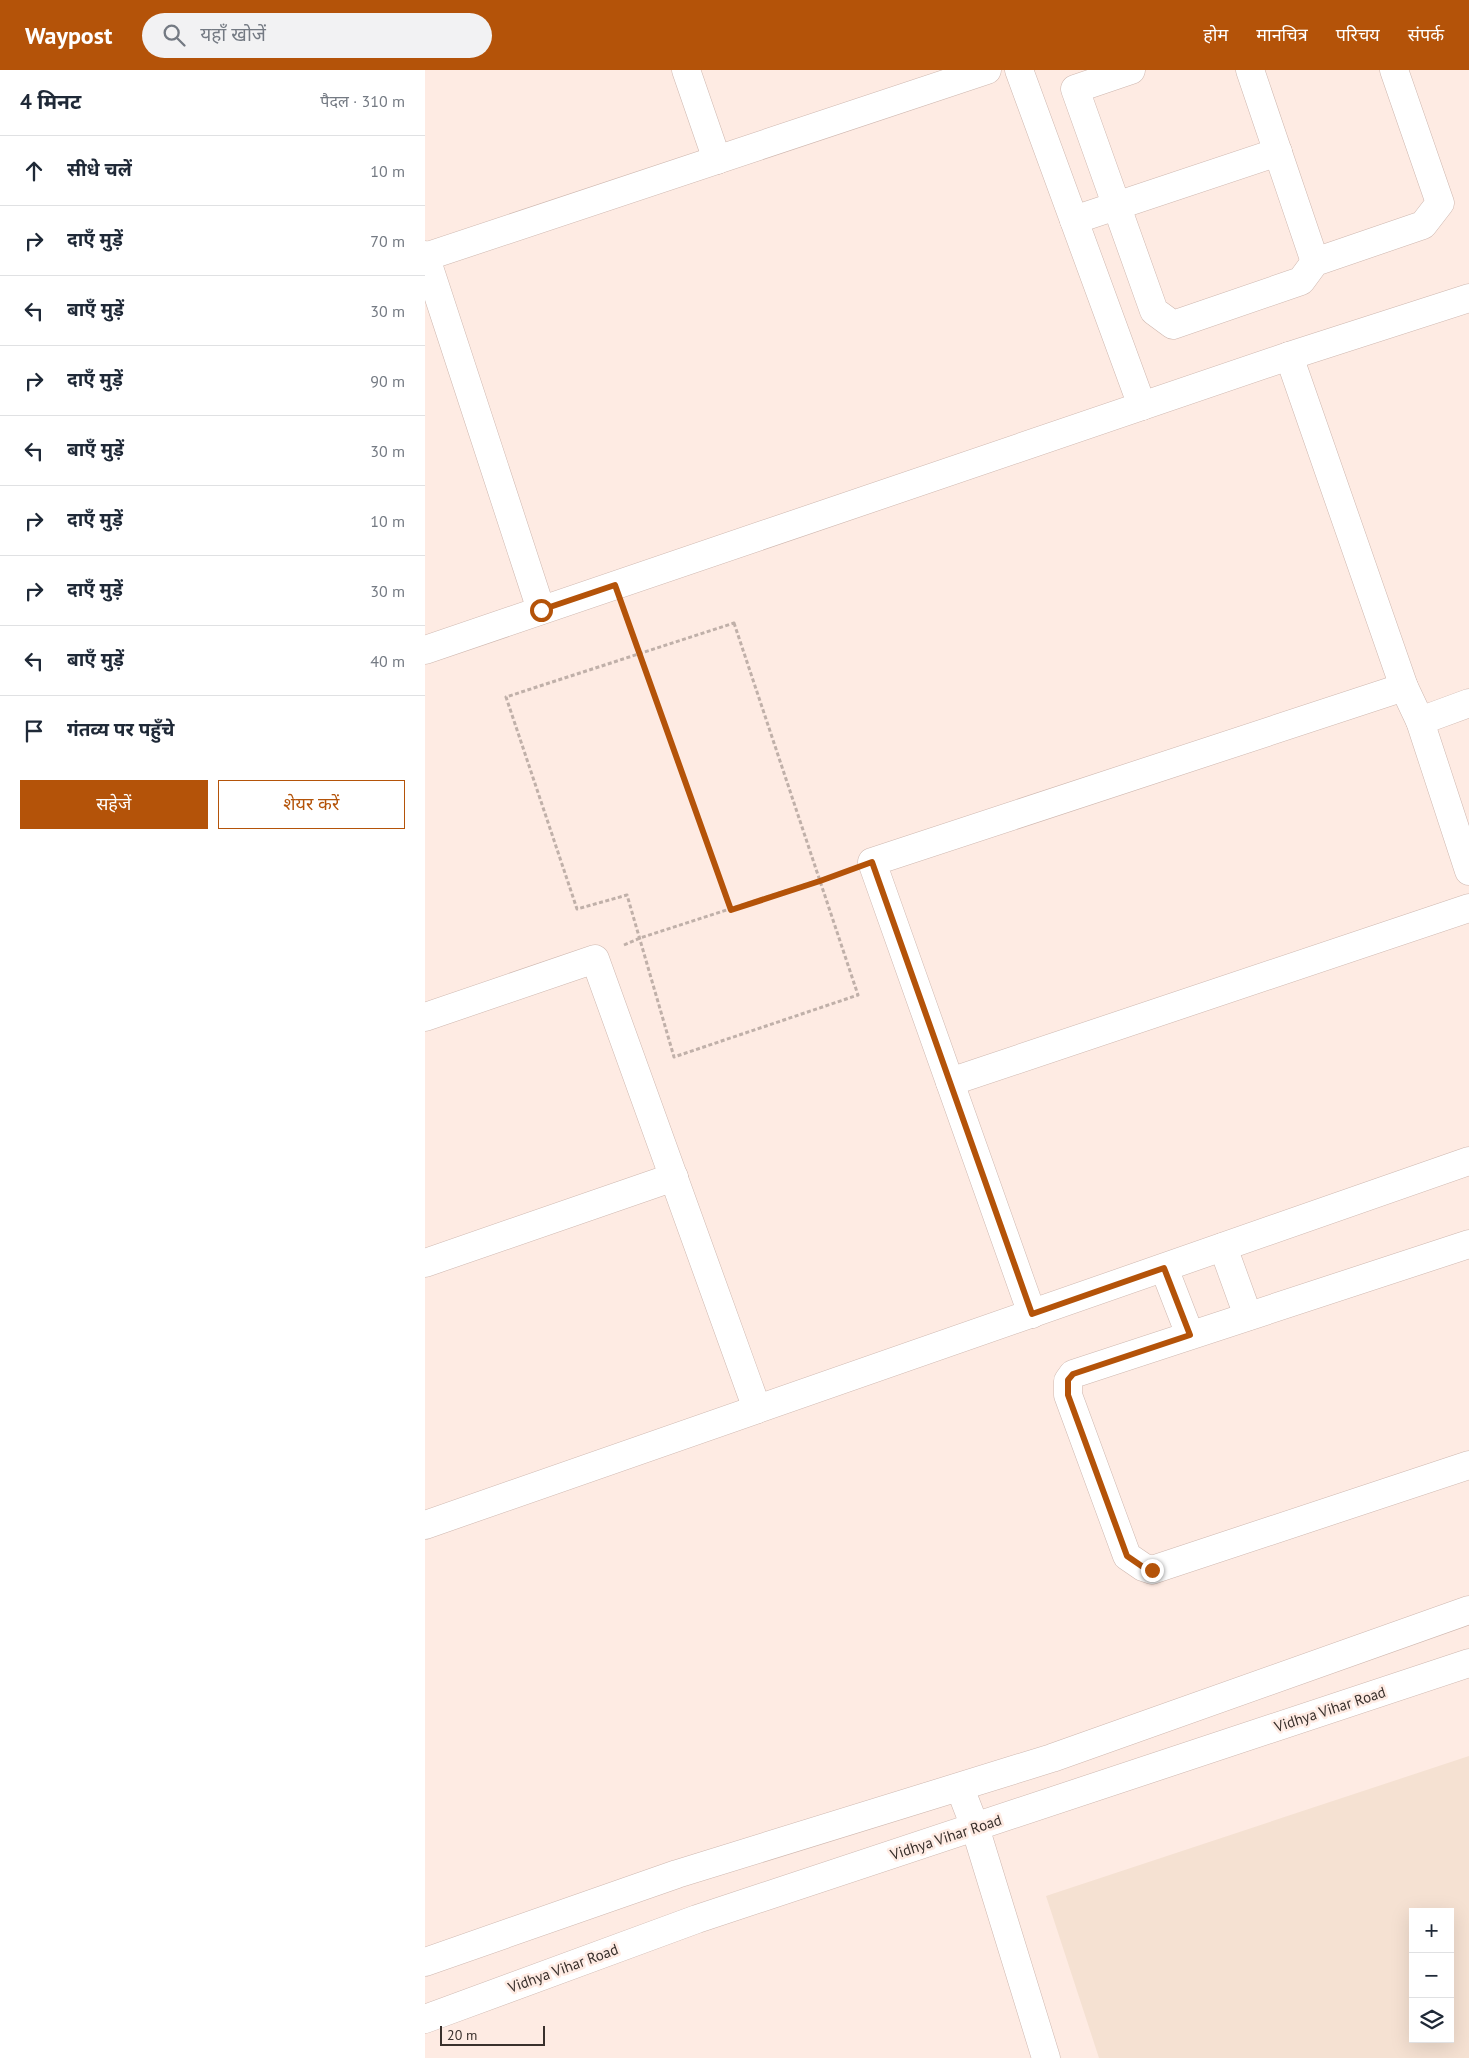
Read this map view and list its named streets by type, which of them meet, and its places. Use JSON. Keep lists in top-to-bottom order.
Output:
{
  "streets": {
    "street": ["Vidhya Vihar Road"]
  },
  "scale_bar": "20 m",
  "page": {
    "header": "Waypost",
    "search": "यहाँ खोजें",
    "nav": [
      "होम",
      "मानचित्र",
      "परिचय",
      "संपर्क"
    ],
    "heading": ["4 मिनट", "पैदल · 310 m"],
    "list": [
      ["सीधे चलें", "10 m"],
      ["दाएँ मुड़ें", "70 m"],
      ["बाएँ मुड़ें", "30 m"],
      ["दाएँ मुड़ें", "90 m"],
      ["बाएँ मुड़ें", "30 m"],
      ["दाएँ मुड़ें", "10 m"],
      ["दाएँ मुड़ें", "30 m"],
      ["बाएँ मुड़ें", "40 m"],
      "गंतव्य पर पहुँचे"
    ],
    "buttons": ["सहेजें", "शेयर करें"],
    "map_buttons": ["+", "−"],
    "scale": "20 m"
  }
}
